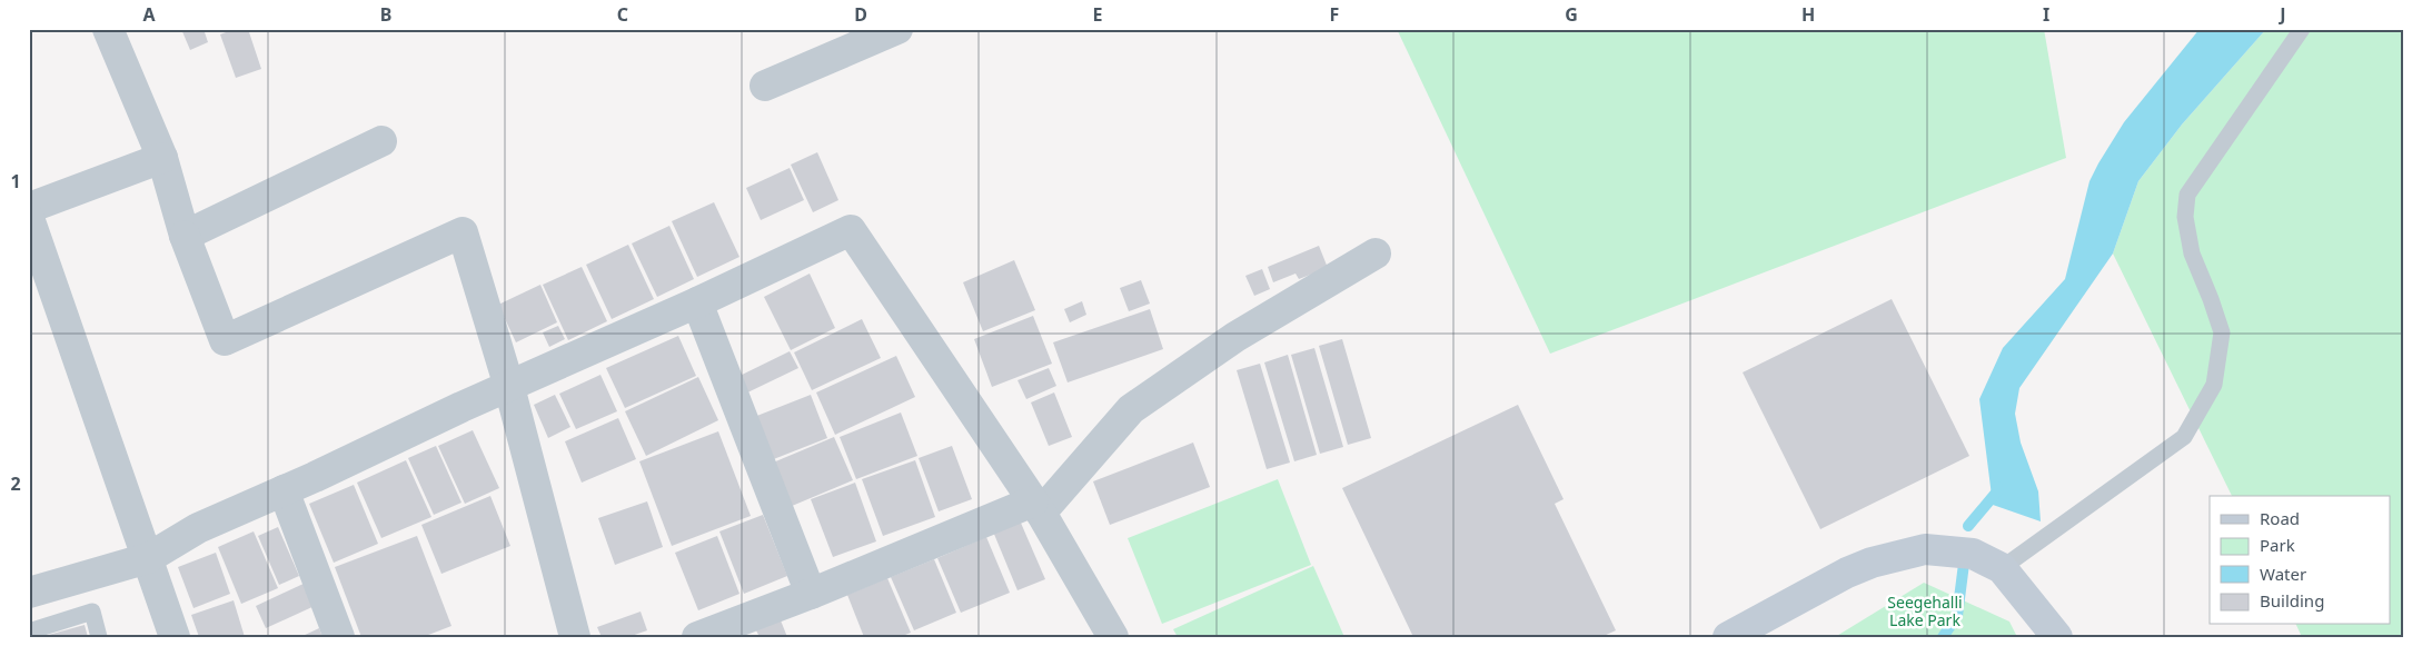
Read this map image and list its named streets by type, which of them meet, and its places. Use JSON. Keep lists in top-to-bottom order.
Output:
{
  "parks": ["Seegehalli Lake Park"],
  "legend": [
    "Road",
    "Park",
    "Water",
    "Building"
  ],
  "grid": {
    "columns": [
      "A",
      "B",
      "C",
      "D",
      "E",
      "F",
      "G",
      "H",
      "I",
      "J"
    ],
    "rows": ["1", "2"]
  }
}
